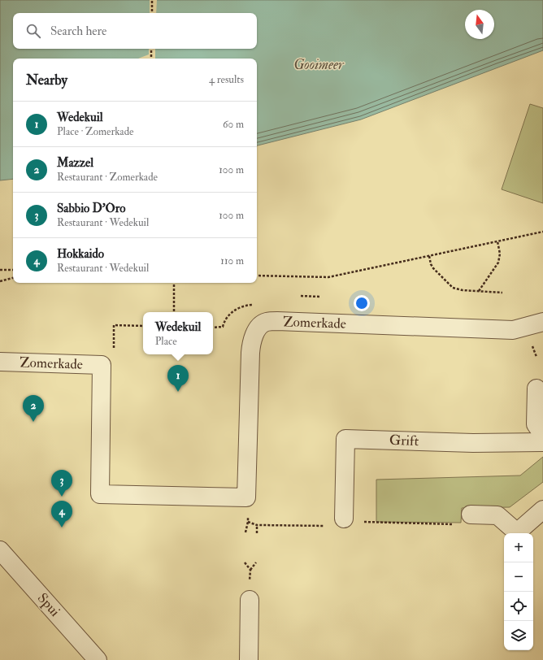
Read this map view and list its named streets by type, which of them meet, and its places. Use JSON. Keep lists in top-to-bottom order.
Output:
{
  "streets": {
    "street": ["Zomerkade", "Grift", "Spui"]
  },
  "water": ["Gooimeer"],
  "north": "top",
  "page": {
    "search": "Search here",
    "heading": ["Nearby", "4 results"],
    "list": [
      {
        "mark": "1",
        "name": "Wedekuil",
        "note": "Place · Zomerkade",
        "value": "60 m"
      },
      {
        "mark": "2",
        "name": "Mazzel",
        "note": "Restaurant · Zomerkade",
        "value": "100 m"
      },
      {
        "mark": "3",
        "name": "Sabbio D'Oro",
        "note": "Restaurant · Wedekuil",
        "value": "100 m"
      },
      {
        "mark": "4",
        "name": "Hokkaido",
        "note": "Restaurant · Wedekuil",
        "value": "110 m"
      }
    ],
    "popup": ["Wedekuil", "Place"],
    "pins": [
      "1",
      "2",
      "3",
      "4"
    ],
    "map_buttons": ["+", "−"]
  }
}
